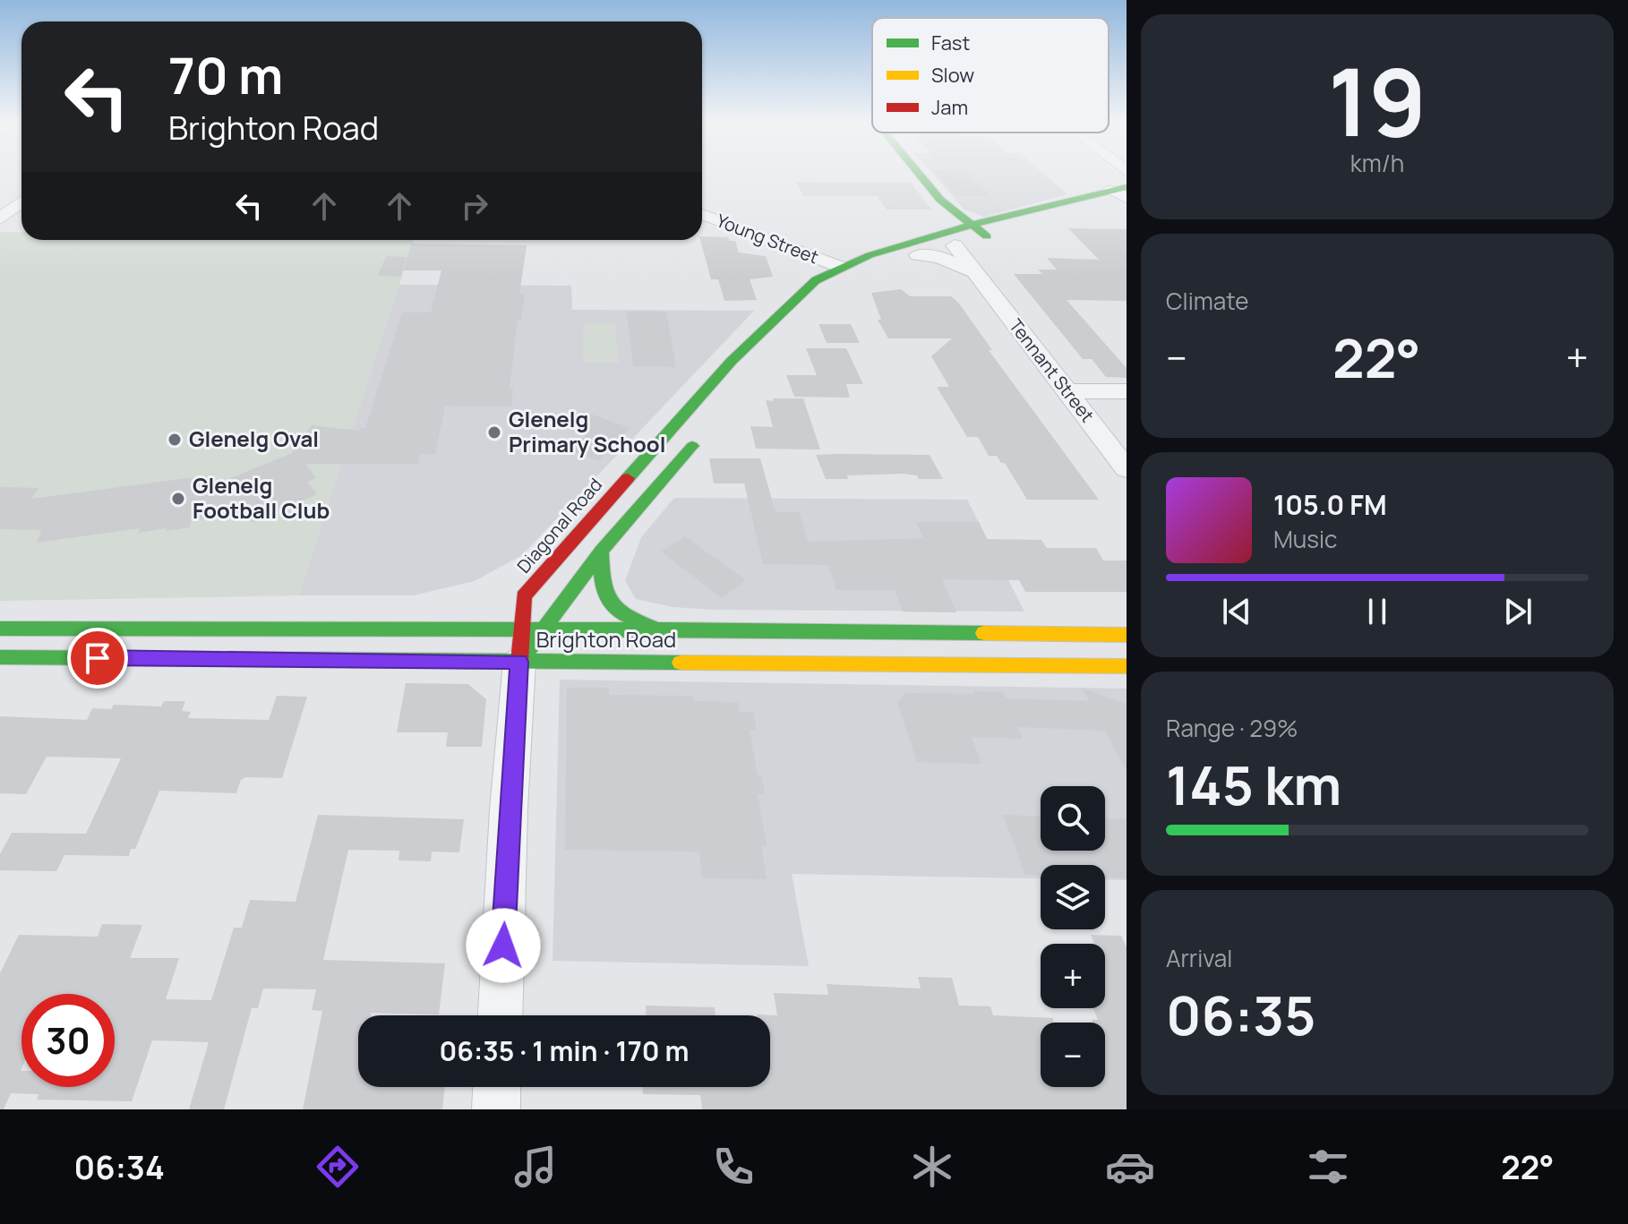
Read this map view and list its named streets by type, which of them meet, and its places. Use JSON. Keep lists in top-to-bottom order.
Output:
{
  "streets": {
    "main road": ["Diagonal Road", "Brighton Road"],
    "street": ["Young Street", "Tennant Street"]
  },
  "crossings": [
    ["Young Street", "Diagonal Road"],
    ["Diagonal Road", "Brighton Road"]
  ],
  "places": ["Glenelg Primary School", "Glenelg Oval", "Glenelg Football Club"],
  "legend": ["Fast", "Slow", "Jam"],
  "page": {
    "tile": [
      ["19", "km/h"],
      "Climate",
      ["Range · 29%", "145 km"],
      ["Arrival", "06:35"]
    ],
    "turn": ["70 m", "Brighton Road"],
    "heat": ["−", "22°", "+"],
    "song": ["105.0 FM", "Music"],
    "map_buttons": ["+", "−"],
    "limit": "30",
    "trip": "06:35 · 1 min · 170 m",
    "tabs": ["06:34", "22°"]
  }
}
